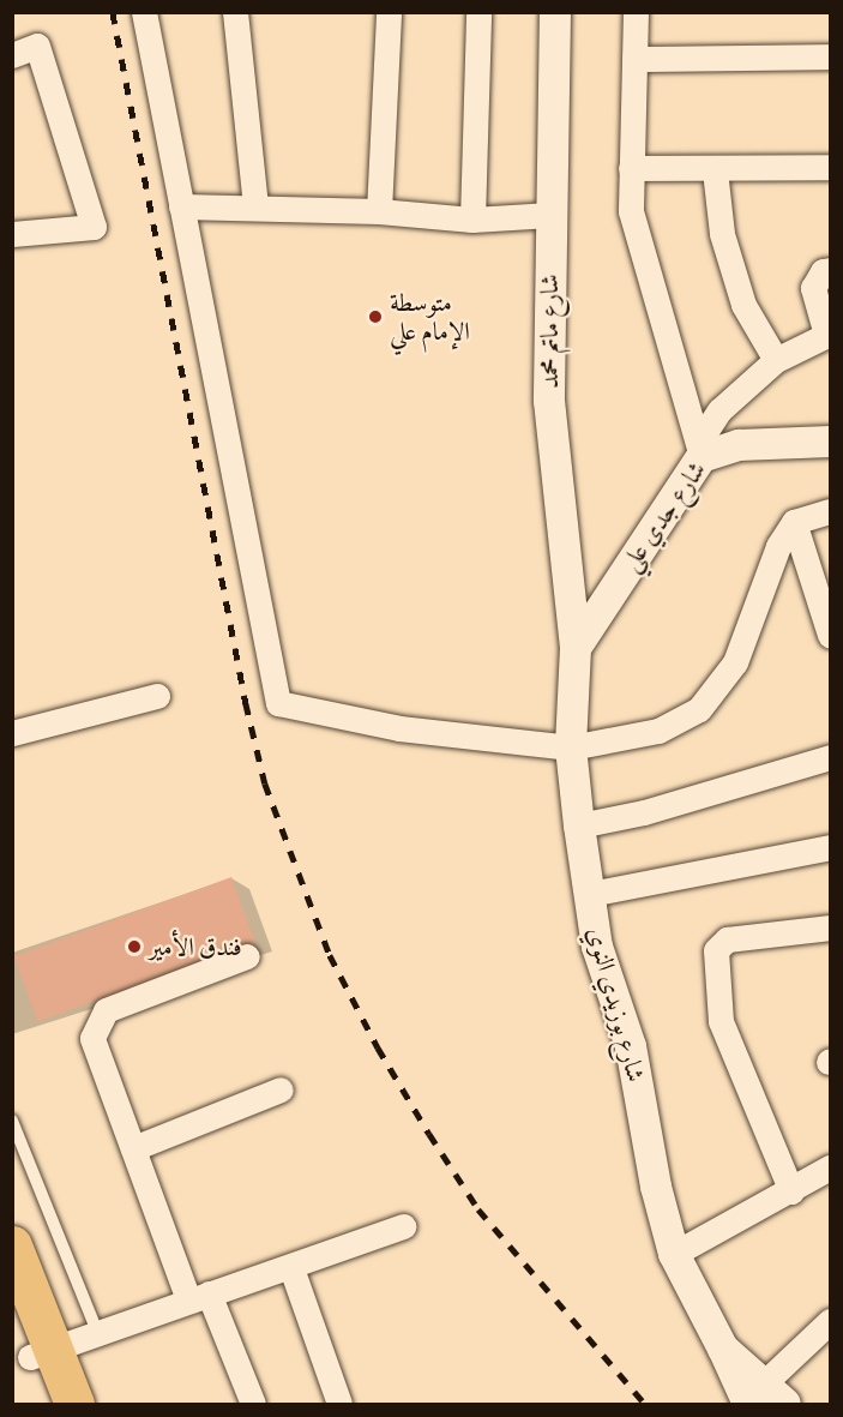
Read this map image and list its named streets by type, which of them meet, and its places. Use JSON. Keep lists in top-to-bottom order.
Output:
{
  "streets": {
    "street": ["شارع ماتم محمد", "شارع جدي علي", "شارع بوزيدي النوي"]
  },
  "crossings": [
    ["شارع ماتم محمد", "شارع جدي علي"],
    ["شارع ماتم محمد", "شارع بوزيدي النوي"],
    ["شارع جدي علي", "شارع بوزيدي النوي"]
  ],
  "places": ["متوسطة الإمام علي", "فندق الأمير"]
}
